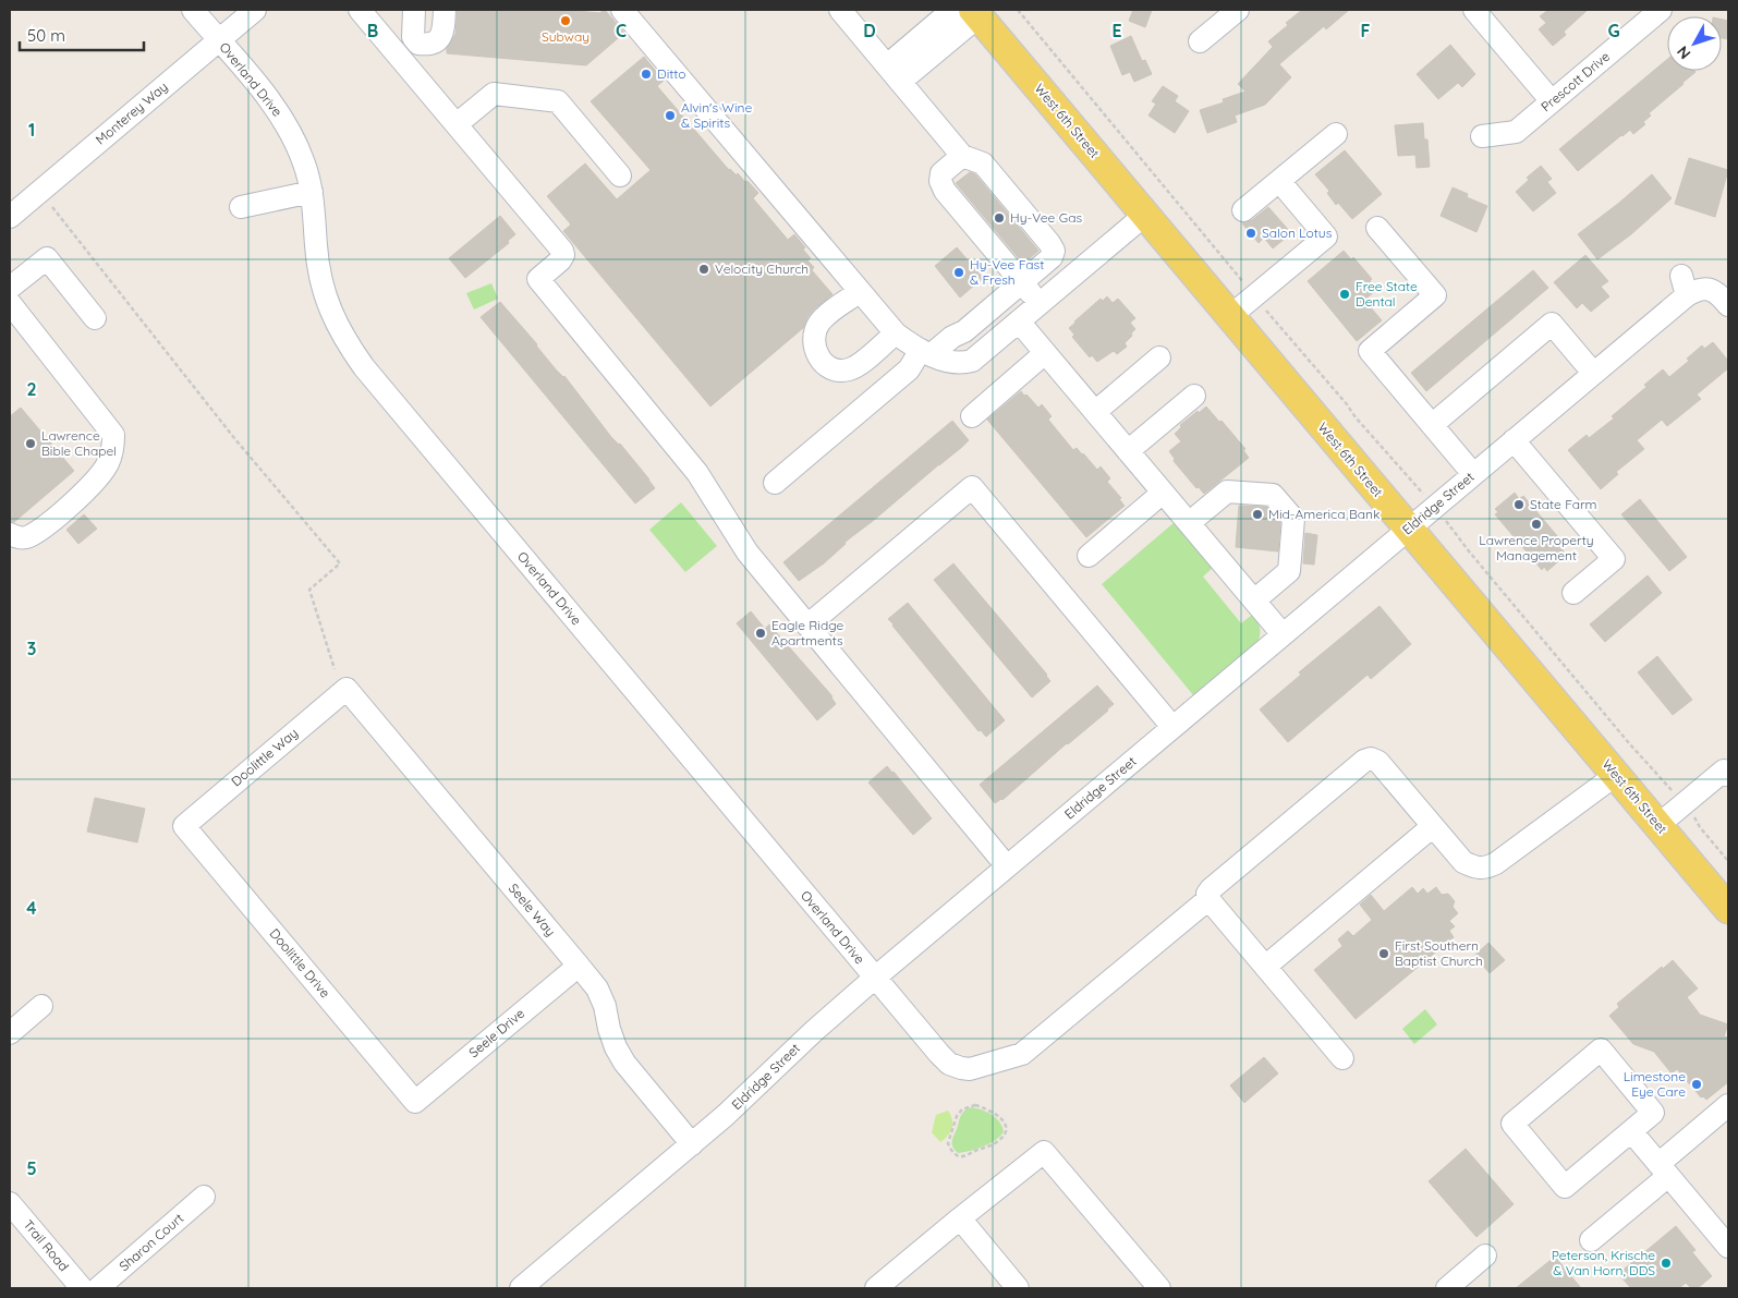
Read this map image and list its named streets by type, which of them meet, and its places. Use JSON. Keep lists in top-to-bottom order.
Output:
{
  "streets": {
    "main road": ["West 6th Street"],
    "street": [
      "Overland Drive",
      "Prescott Drive",
      "Monterey Way",
      "Eldridge Street",
      "Doolittle Way",
      "Seele Way",
      "Doolittle Drive",
      "Seele Drive",
      "Sharon Court",
      "Trail Road"
    ]
  },
  "crossings": [
    ["Overland Drive", "Monterey Way"],
    ["Overland Drive", "Eldridge Street"],
    ["West 6th Street", "Eldridge Street"],
    ["Eldridge Street", "Seele Way"],
    ["Doolittle Way", "Seele Way"],
    ["Doolittle Way", "Doolittle Drive"],
    ["Seele Way", "Seele Drive"],
    ["Doolittle Drive", "Seele Drive"]
  ],
  "places": [
    "Subway",
    "Ditto",
    "Alvin's Wine & Spirits",
    "Hy-Vee Gas",
    "Salon Lotus",
    "Velocity Church",
    "Hy-Vee Fast & Fresh",
    "Free State Dental",
    "Lawrence Bible Chapel",
    "State Farm",
    "Mid-America Bank",
    "Lawrence Property Management",
    "Eagle Ridge Apartments",
    "First Southern Baptist Church",
    "Limestone Eye Care",
    "Peterson, Krische & Van Horn, DDS"
  ],
  "scale_bar": "50 m",
  "north": "bottom left",
  "grid": {
    "columns": [
      "B",
      "C",
      "D",
      "E",
      "F",
      "G"
    ],
    "rows": [
      "1",
      "2",
      "3",
      "4",
      "5"
    ]
  }
}
